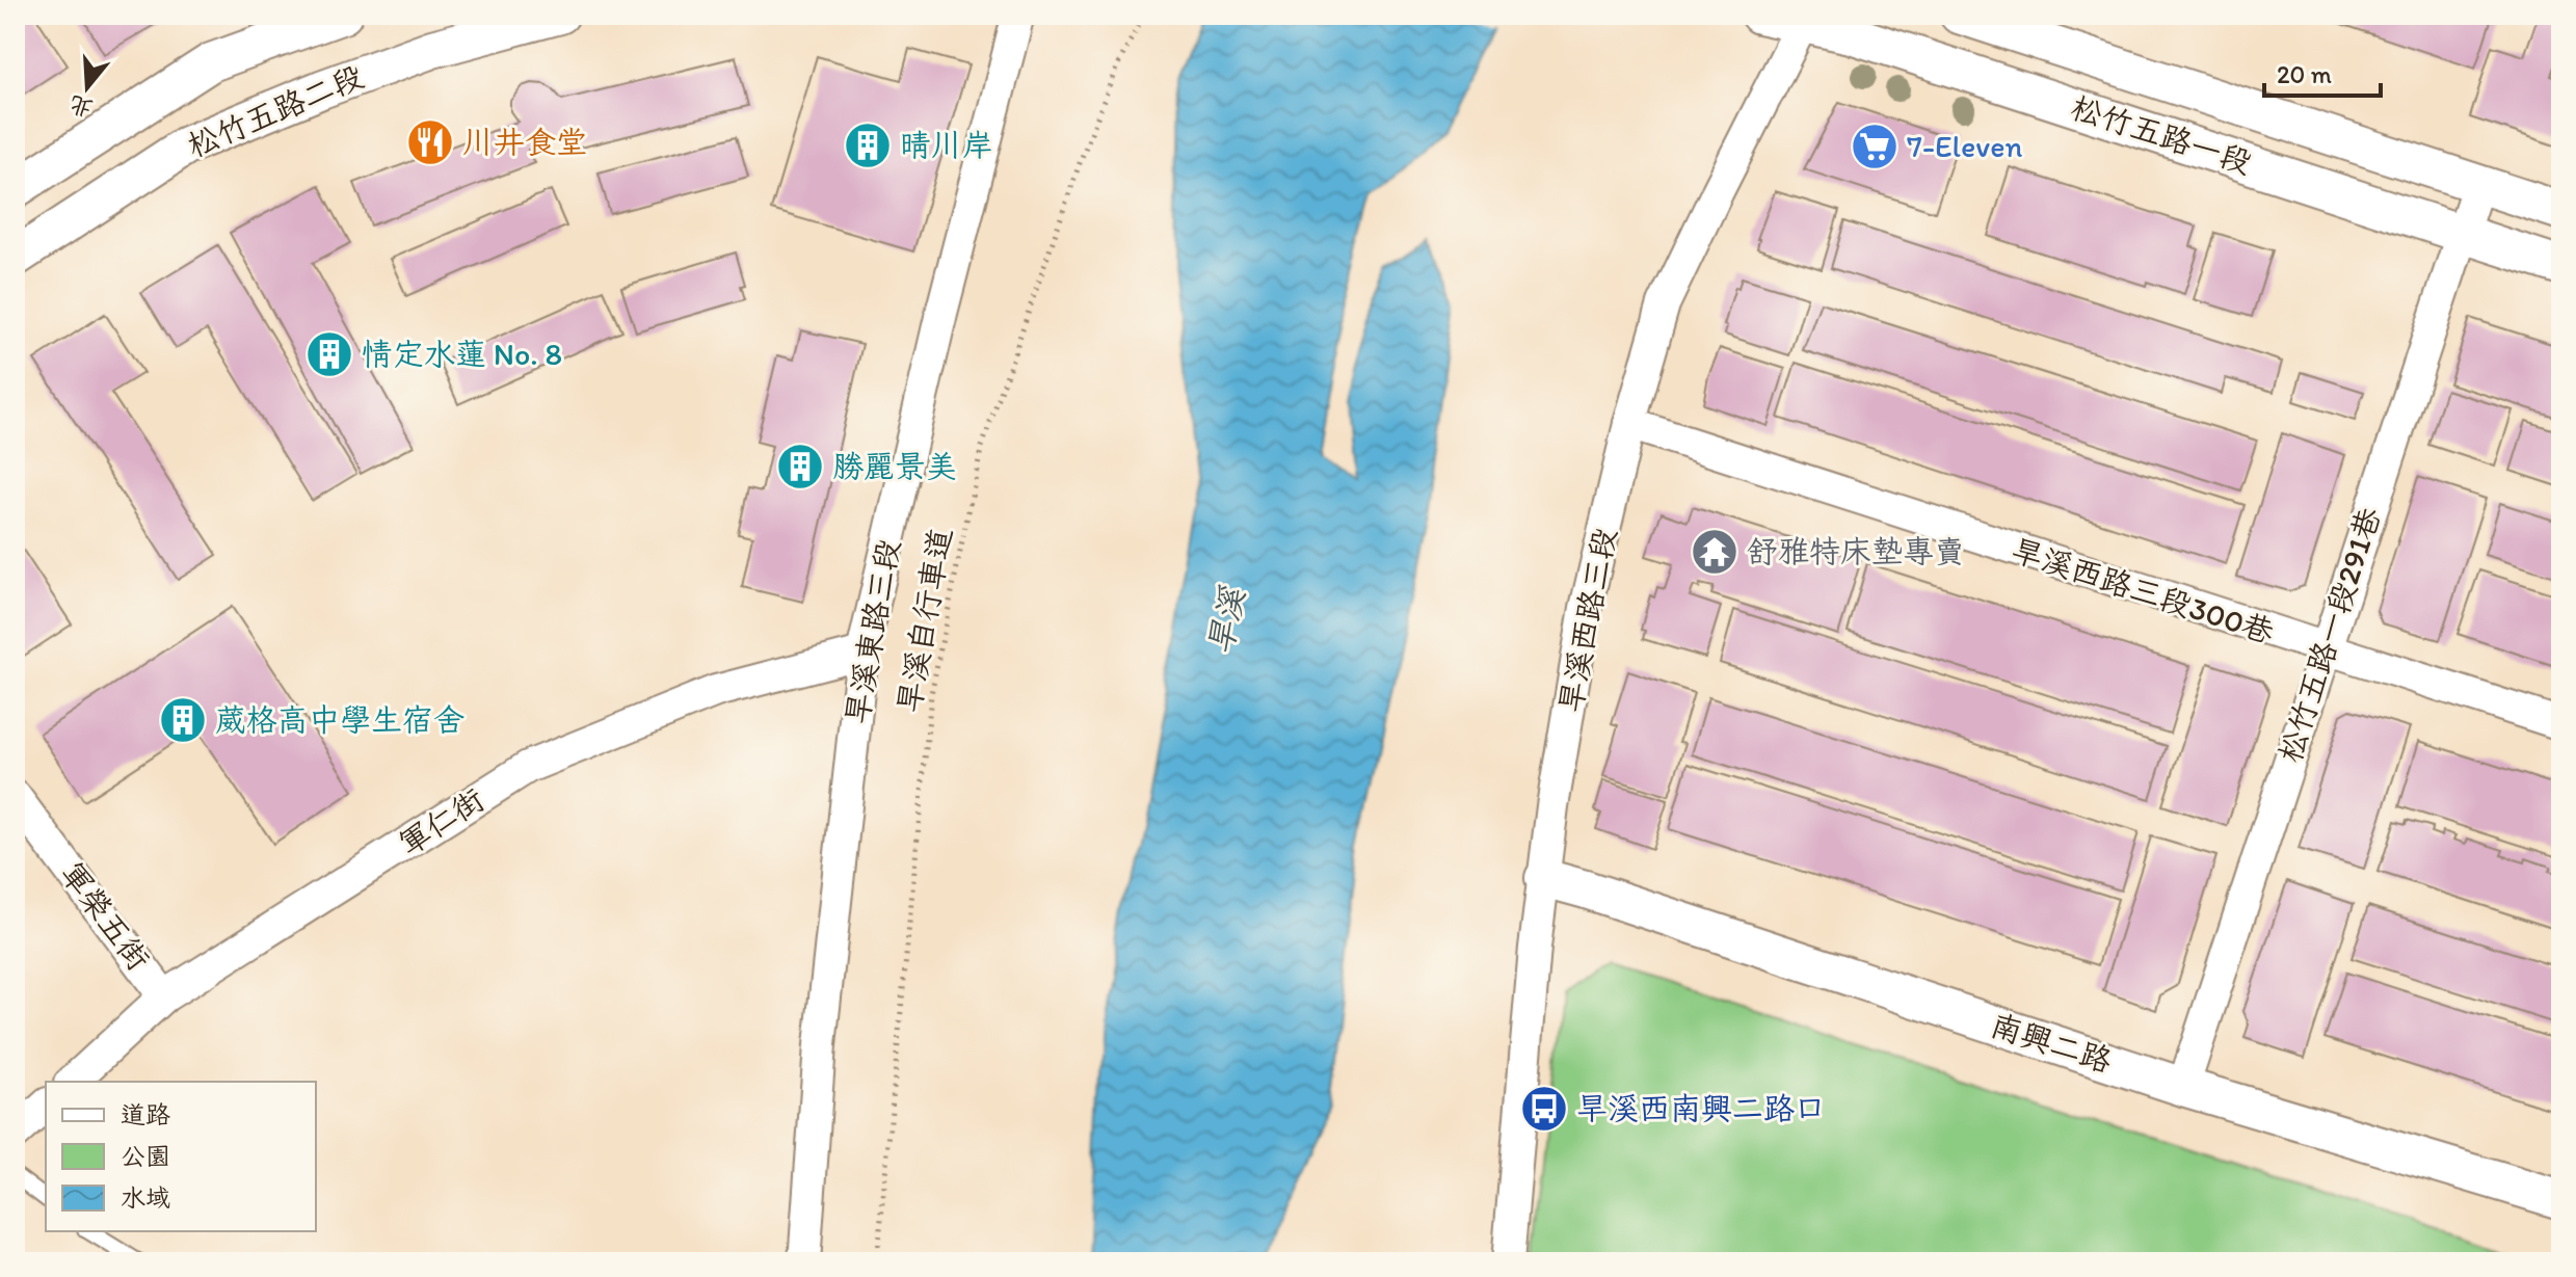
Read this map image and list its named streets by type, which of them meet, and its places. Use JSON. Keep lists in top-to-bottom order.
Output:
{
  "streets": {
    "street": [
      "松竹五路二段",
      "松竹五路一段",
      "旱溪西路三段300巷",
      "旱溪西路三段",
      "旱溪東路三段",
      "松竹五路一段291巷",
      "軍仁街",
      "軍榮五街",
      "南興二路"
    ],
    "path": ["旱溪自行車道"]
  },
  "crossings": [
    ["松竹五路一段", "旱溪西路三段"],
    ["松竹五路一段", "松竹五路一段291巷"],
    ["旱溪西路三段300巷", "旱溪西路三段"],
    ["旱溪西路三段300巷", "松竹五路一段291巷"],
    ["旱溪西路三段", "南興二路"],
    ["旱溪東路三段", "軍仁街"],
    ["松竹五路一段291巷", "南興二路"],
    ["軍仁街", "軍榮五街"]
  ],
  "water": ["旱溪"],
  "places": {
    "restaurant": ["川井食堂"],
    "building": [
      "晴川岸",
      "情定水蓮 No. 8",
      "勝麗景美",
      "葳格高中學生宿舍"
    ],
    "supermarket": ["7-Eleven"],
    "temple": ["舒雅特床墊專賣"],
    "bus stop": ["旱溪西南興二路口"]
  },
  "legend": ["道路", "公園", "水域"],
  "scale_bar": "20 m",
  "north": "bottom"
}
